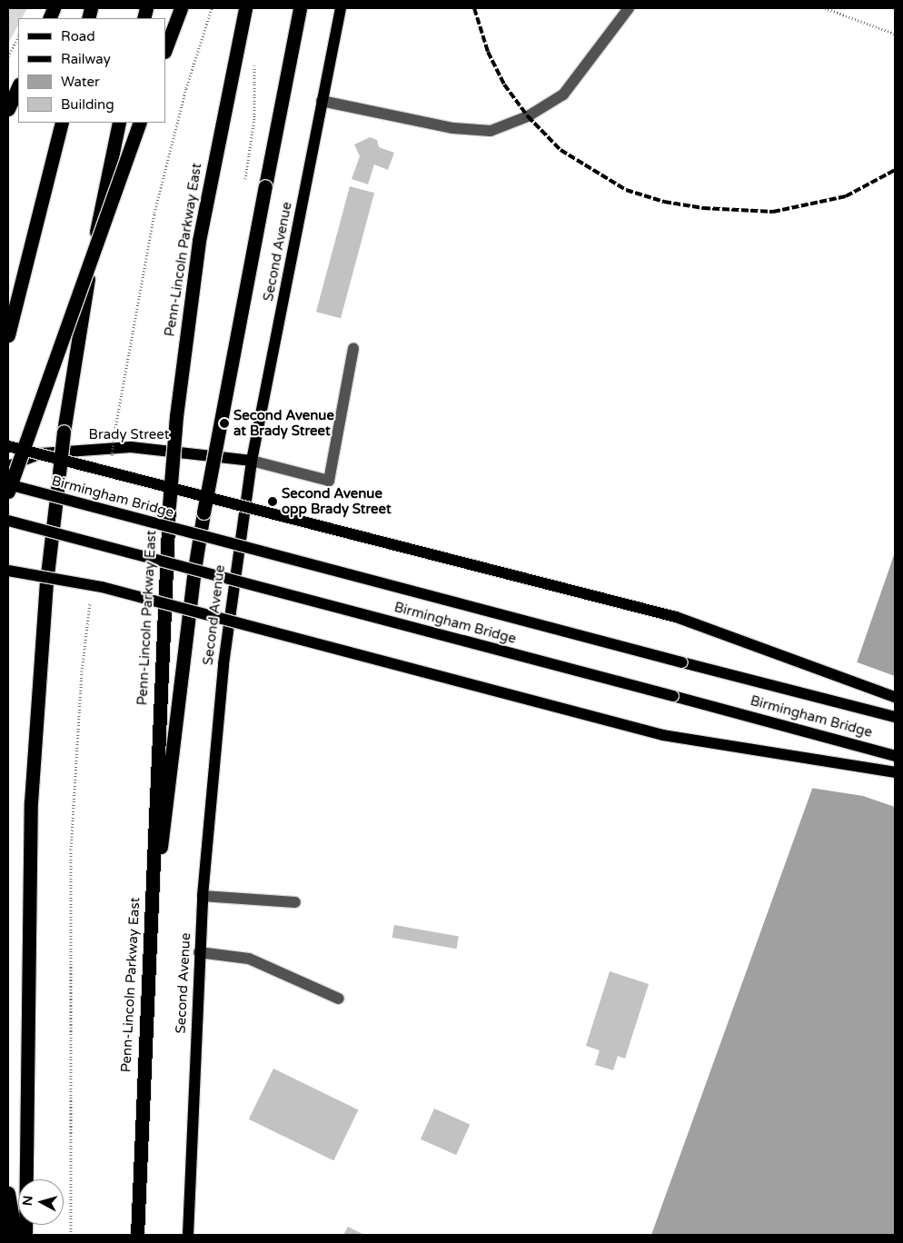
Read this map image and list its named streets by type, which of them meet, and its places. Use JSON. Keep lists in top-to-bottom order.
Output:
{
  "streets": {
    "highway": ["Penn-Lincoln Parkway East"],
    "main road": ["Second Avenue", "Brady Street", "Birmingham Bridge"]
  },
  "crossings": [
    ["Second Avenue", "Brady Street"]
  ],
  "places": ["Second Avenue at Brady Street", "Second Avenue opp Brady Street"],
  "legend": [
    "Road",
    "Railway",
    "Water",
    "Building"
  ],
  "north": "left"
}
